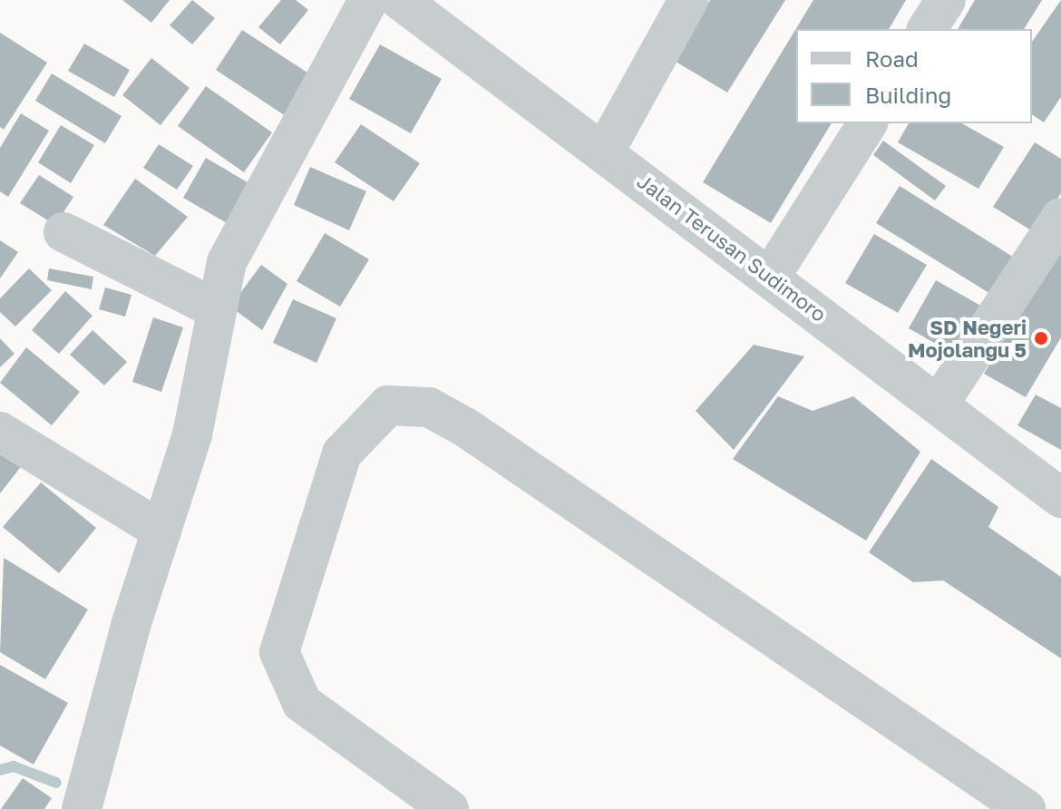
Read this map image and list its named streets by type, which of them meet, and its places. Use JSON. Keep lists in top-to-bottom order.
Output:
{
  "streets": {
    "street": ["Jalan Terusan Sudimoro"]
  },
  "places": ["SD Negeri Mojolangu 5"],
  "legend": ["Road", "Building"]
}
